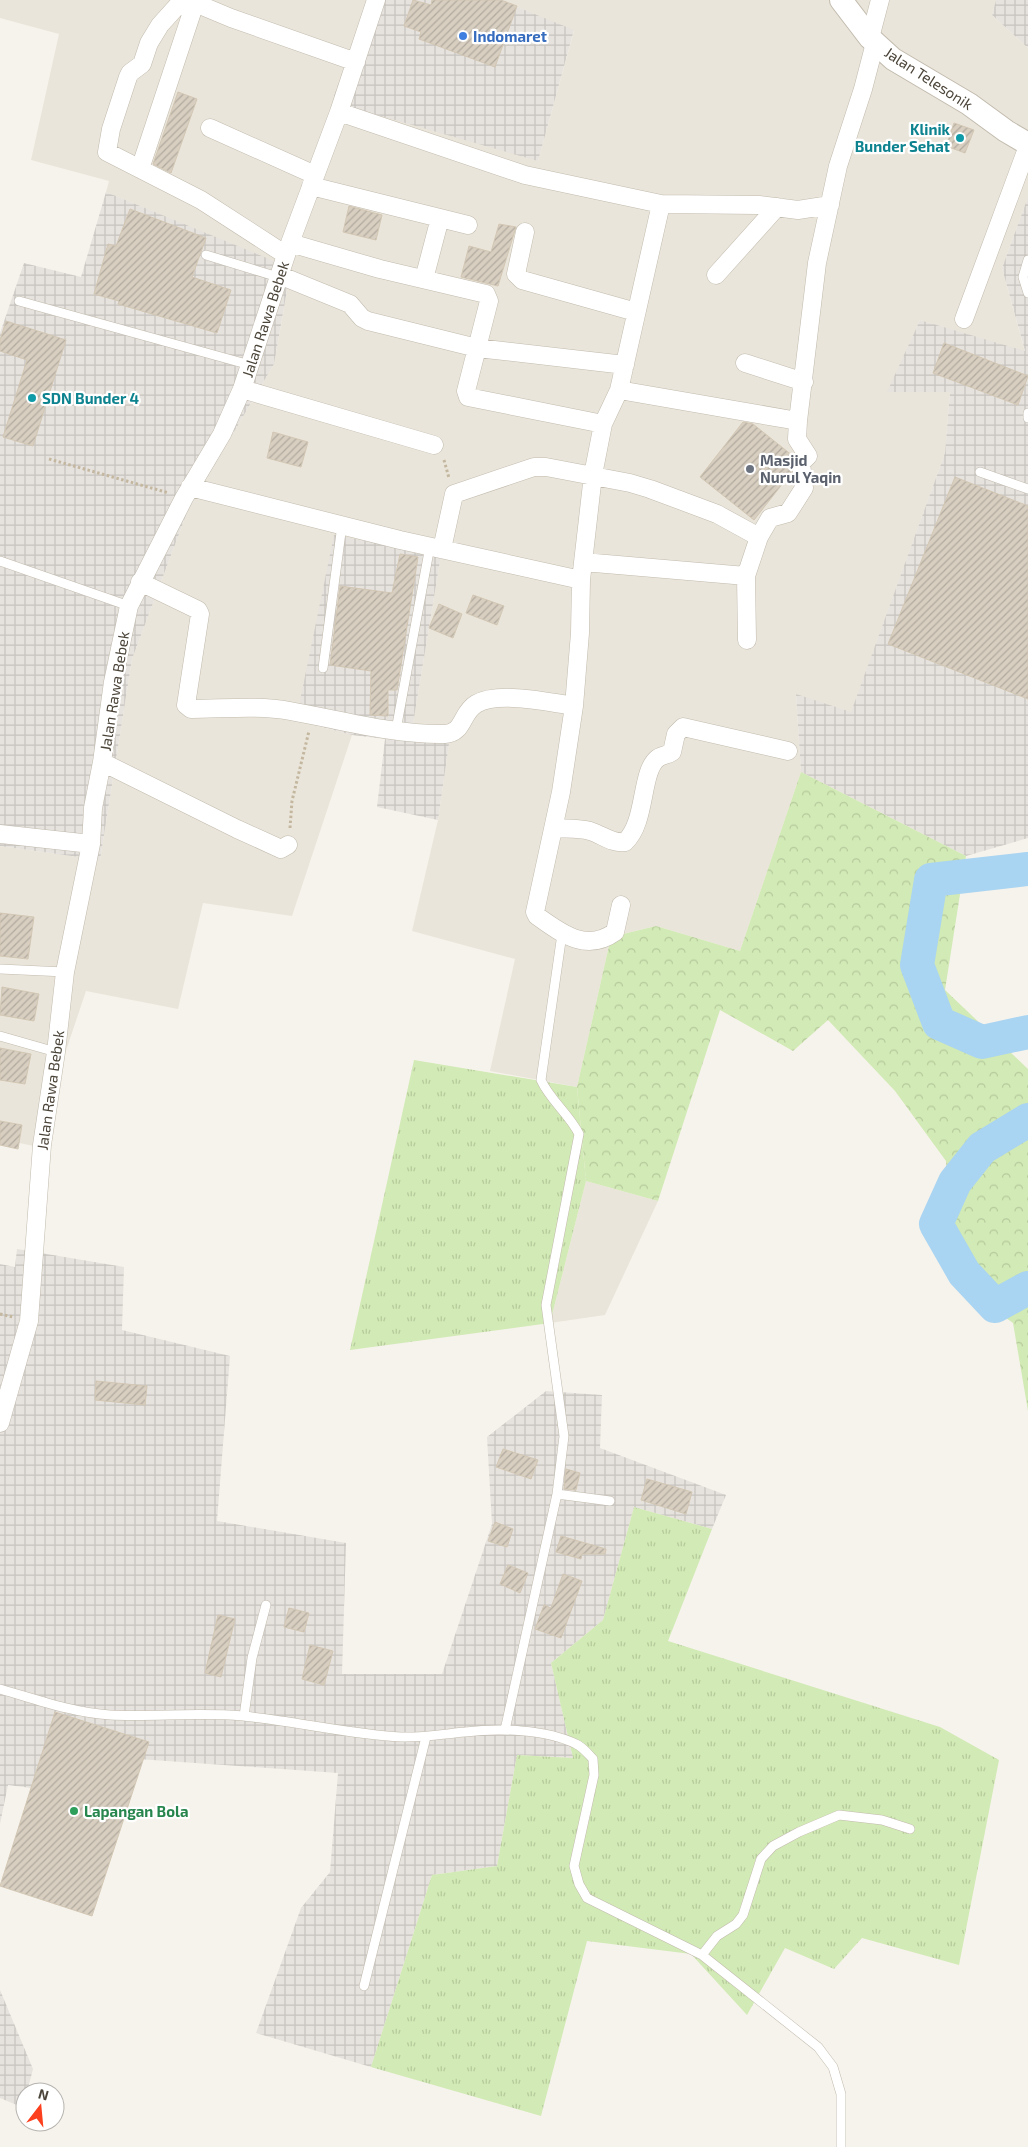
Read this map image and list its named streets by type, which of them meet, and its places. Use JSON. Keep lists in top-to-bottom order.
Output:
{
  "streets": {
    "street": ["Jalan Telesonik", "Jalan Rawa Bebek"]
  },
  "places": [
    "Indomaret",
    "Klinik Bunder Sehat",
    "SDN Bunder 4",
    "Masjid Nurul Yaqin",
    "Lapangan Bola"
  ],
  "north": "top"
}
